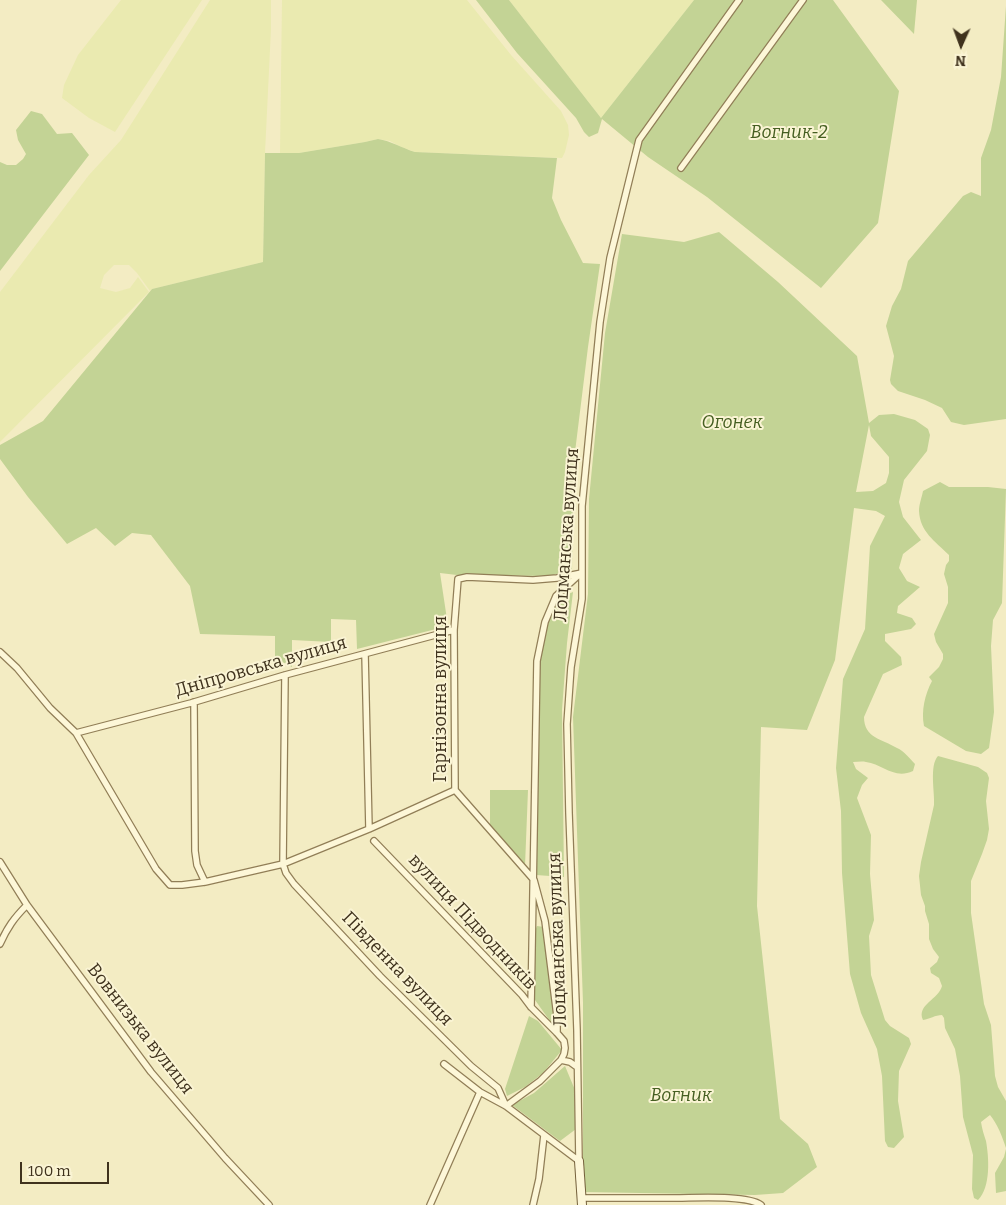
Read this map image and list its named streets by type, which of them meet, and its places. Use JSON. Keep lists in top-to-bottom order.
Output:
{
  "streets": {
    "street": [
      "Лоцманська вулиця",
      "Дніпровська вулиця",
      "Гарнізонна вулиця",
      "вулиця Підводників",
      "Південна вулиця",
      "Вовнизька вулиця"
    ]
  },
  "crossings": [
    ["Лоцманська вулиця", "Гарнізонна вулиця"],
    ["Дніпровська вулиця", "Гарнізонна вулиця"]
  ],
  "parks": ["Вогник-2", "Огонек", "Вогник"],
  "scale_bar": "100 m",
  "north": "bottom"
}
